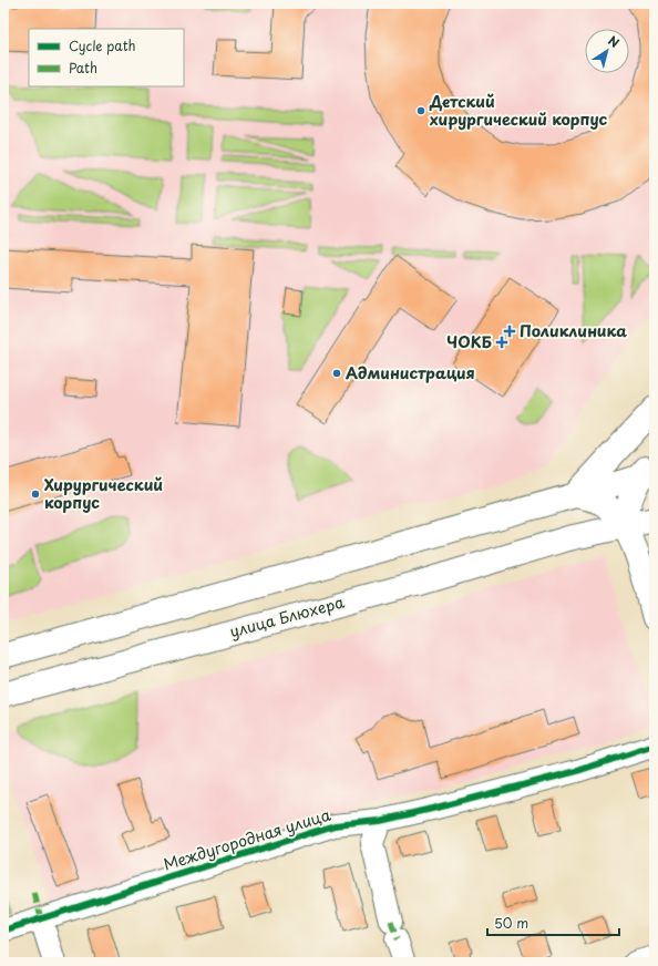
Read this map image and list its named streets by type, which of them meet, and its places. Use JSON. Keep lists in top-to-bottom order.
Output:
{
  "streets": {
    "main road": ["улица Блюхера"],
    "street": ["Междугородная улица"]
  },
  "places": {
    "other": ["Детский хирургический корпус", "Администрация", "Хирургический корпус"],
    "health": ["Поликлиника", "ЧОКБ"]
  },
  "legend": ["Cycle path", "Path"],
  "scale_bar": "50 m",
  "north": "top right"
}
